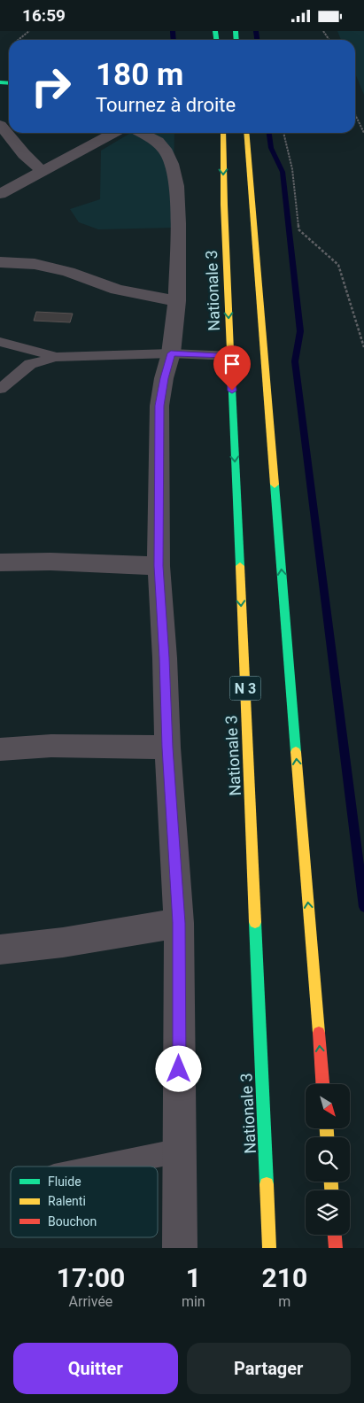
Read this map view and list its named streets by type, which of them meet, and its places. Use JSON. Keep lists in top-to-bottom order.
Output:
{
  "streets": {
    "main road": ["Nationale 3", "N 3"]
  },
  "legend": ["Fluide", "Ralenti", "Bouchon"],
  "north": "bottom right",
  "page": {
    "status": "16:59",
    "turn": ["180 m", "Tournez à droite"],
    "eta": [
      "17:00",
      "Arrivée",
      "1",
      "min",
      "210",
      "m"
    ],
    "buttons": ["Quitter", "Partager"]
  }
}
